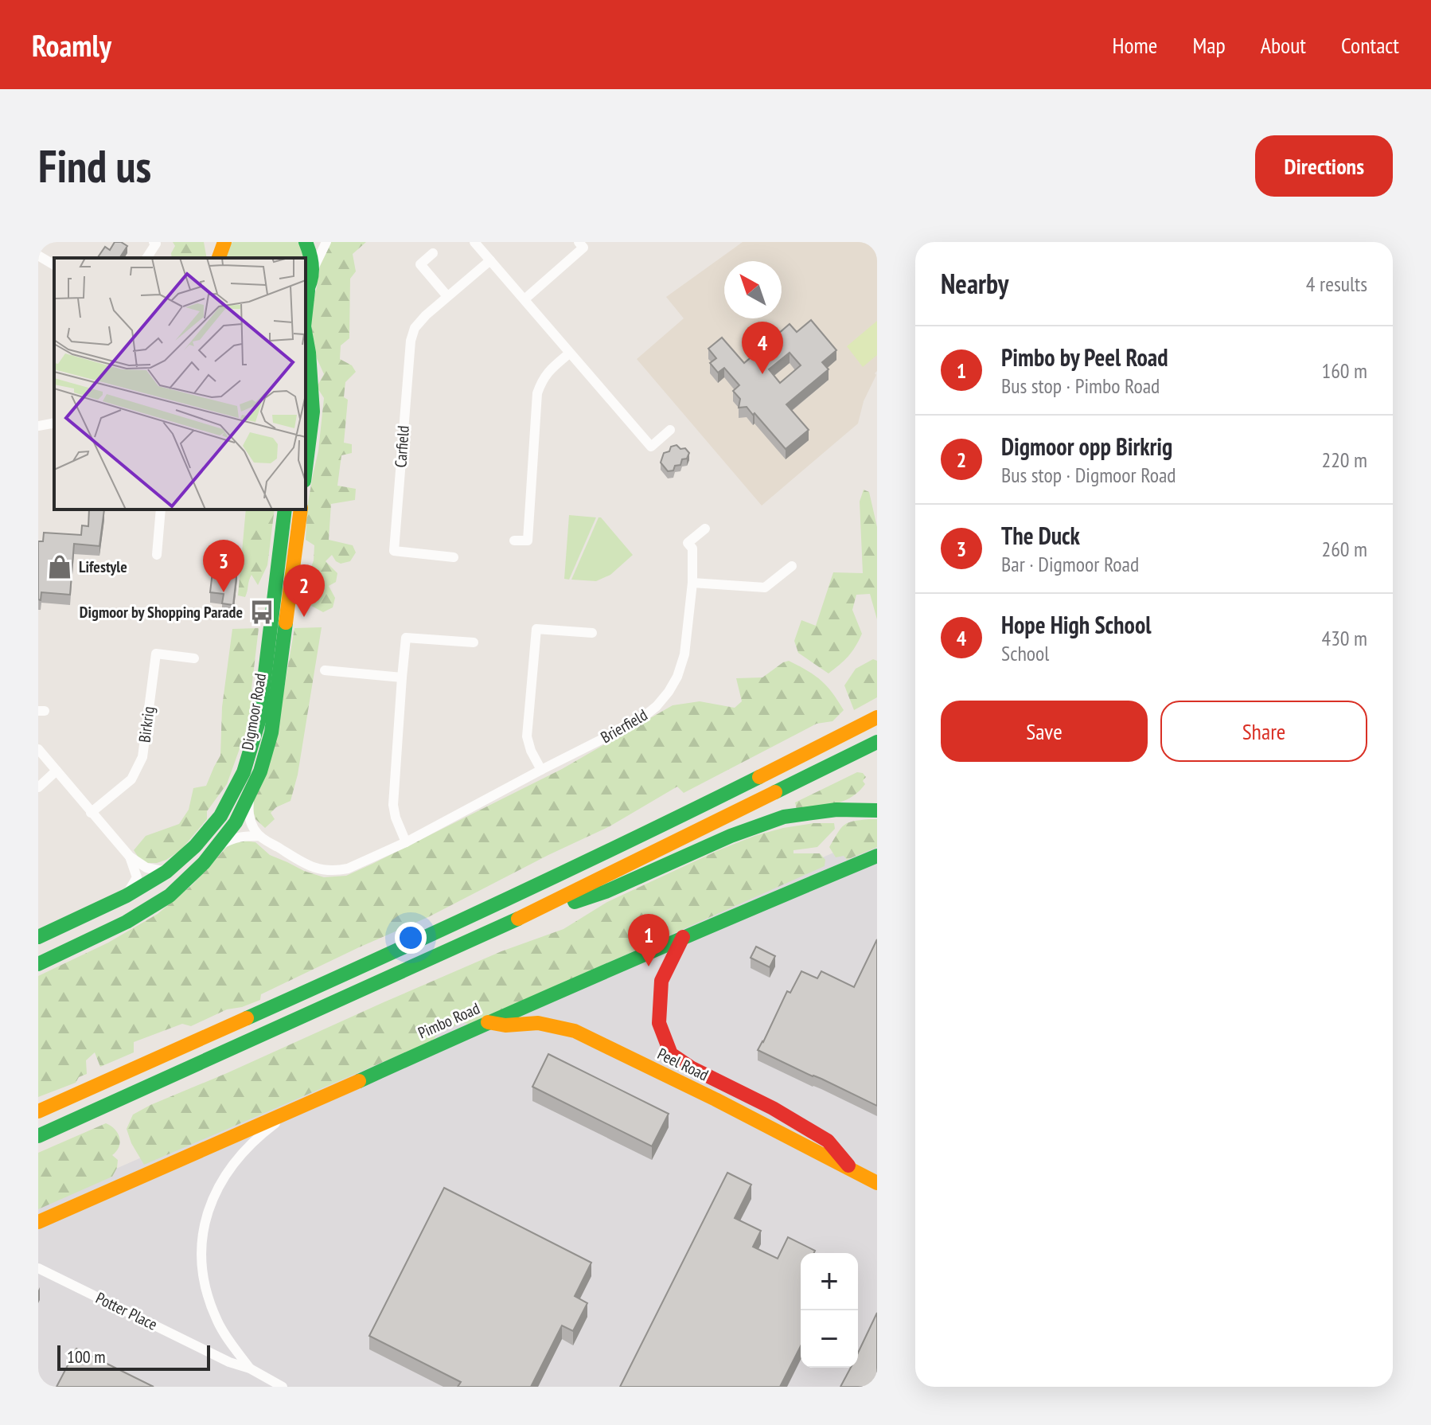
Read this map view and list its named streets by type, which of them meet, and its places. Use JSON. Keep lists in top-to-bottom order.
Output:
{
  "streets": {
    "main road": ["Digmoor Road", "Pimbo Road", "Peel Road"],
    "street": [
      "Carfield",
      "Birkrig",
      "Brierfield",
      "Potter Place"
    ]
  },
  "crossings": [
    ["Pimbo Road", "Peel Road"],
    ["Pimbo Road", "Potter Place"]
  ],
  "places": {
    "shop": ["Lifestyle"],
    "bus stop": ["Digmoor by Shopping Parade"]
  },
  "scale_bar": "100 m",
  "north": "top left",
  "page": {
    "header": "Roamly",
    "nav": [
      "Home",
      "Map",
      "About",
      "Contact"
    ],
    "buttons": [
      "Directions",
      ["Save", "Share"]
    ],
    "title": "Find us",
    "heading": ["Nearby", "4 results"],
    "pins": [
      "4",
      "3",
      "2",
      "1"
    ],
    "list": [
      {
        "mark": "1",
        "name": "Pimbo by Peel Road",
        "note": "Bus stop · Pimbo Road",
        "value": "160 m"
      },
      {
        "mark": "2",
        "name": "Digmoor opp Birkrig",
        "note": "Bus stop · Digmoor Road",
        "value": "220 m"
      },
      {
        "mark": "3",
        "name": "The Duck",
        "note": "Bar · Digmoor Road",
        "value": "260 m"
      },
      {
        "mark": "4",
        "name": "Hope High School",
        "note": "School",
        "value": "430 m"
      }
    ],
    "map_buttons": ["+", "−"],
    "scale": "100 m"
  }
}
